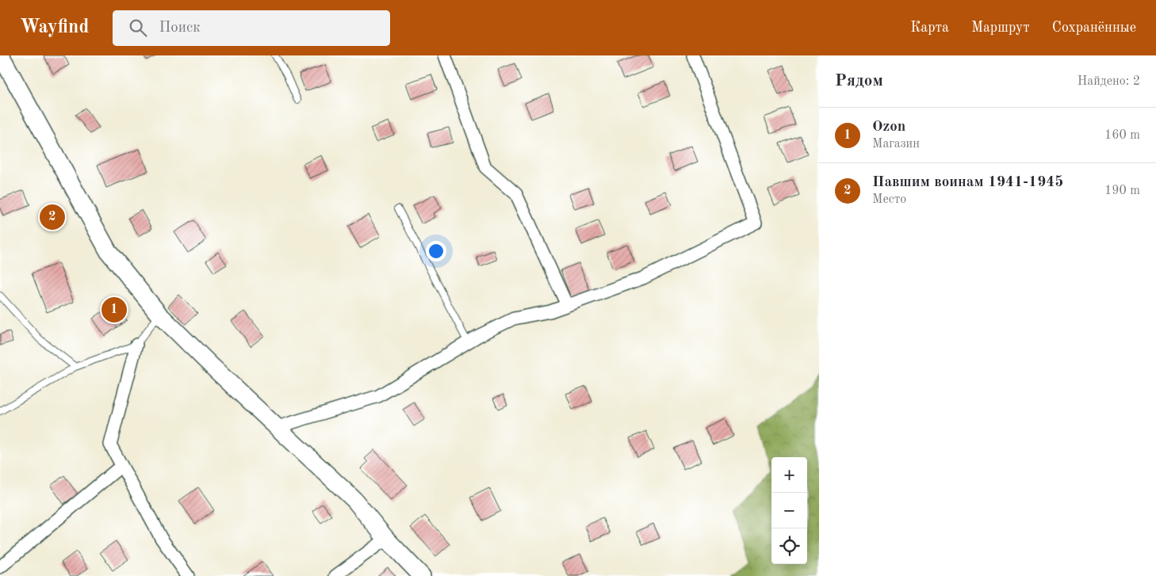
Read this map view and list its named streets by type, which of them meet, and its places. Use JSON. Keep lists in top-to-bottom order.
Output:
{
  "page": {
    "header": "Wayfind",
    "search": "Поиск",
    "nav": ["Карта", "Маршрут", "Сохранённые"],
    "heading": ["Рядом", "Найдено: 2"],
    "list": [
      {
        "mark": "1",
        "name": "Ozon",
        "note": "Магазин",
        "value": "160 m"
      },
      {
        "mark": "2",
        "name": "Павшим воинам 1941-1945",
        "note": "Место",
        "value": "190 m"
      }
    ],
    "pins": ["2", "1"],
    "map_buttons": ["+", "−"]
  }
}
